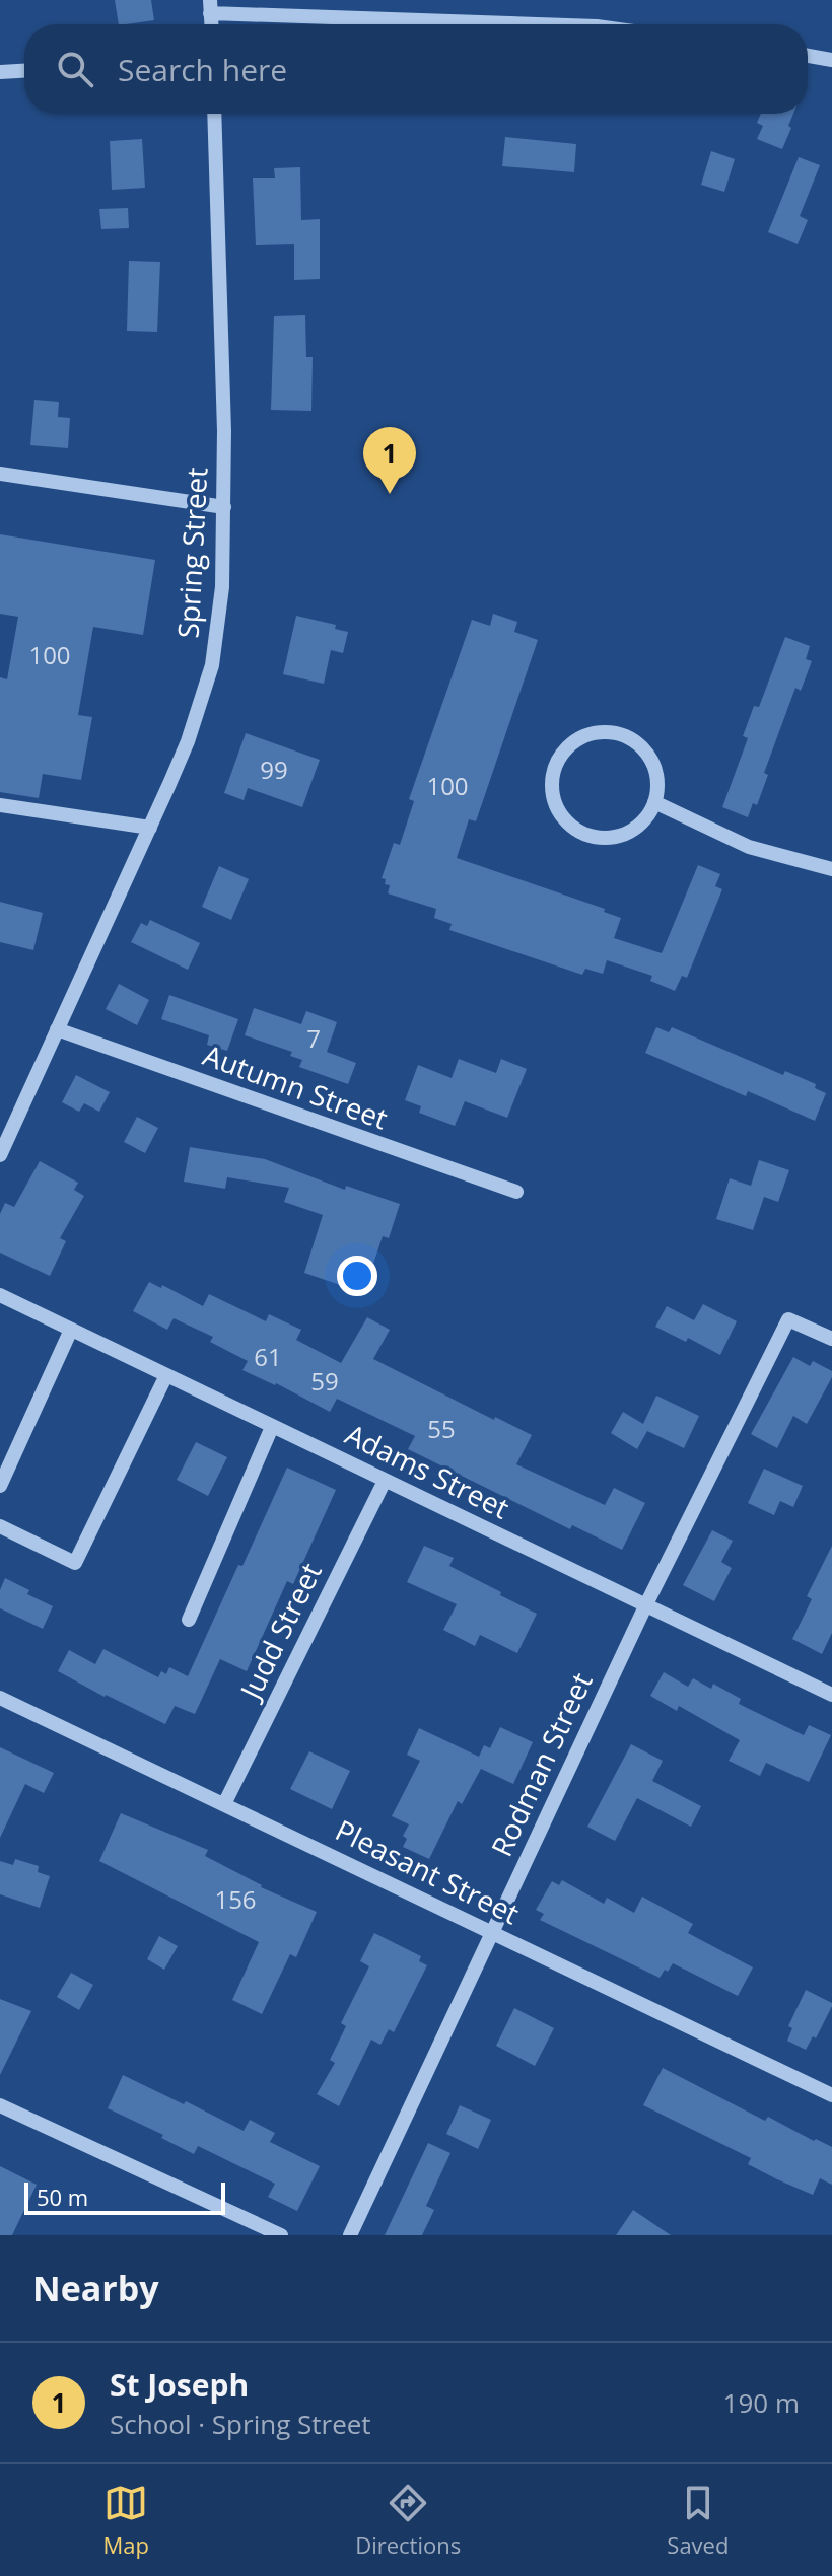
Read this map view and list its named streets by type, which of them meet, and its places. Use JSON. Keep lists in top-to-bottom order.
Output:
{
  "streets": {
    "street": [
      "Spring Street",
      "Autumn Street",
      "Adams Street",
      "Judd Street",
      "Rodman Street",
      "Pleasant Street"
    ]
  },
  "crossings": [
    ["Spring Street", "Autumn Street"],
    ["Adams Street", "Judd Street"],
    ["Adams Street", "Rodman Street"],
    ["Judd Street", "Pleasant Street"],
    ["Rodman Street", "Pleasant Street"]
  ],
  "house_numbers": [
    "100",
    "99",
    "100",
    "7",
    "61",
    "59",
    "55",
    "156"
  ],
  "scale_bar": "50 m",
  "page": {
    "search": "Search here",
    "pins": "1",
    "scale": "50 m",
    "heading": "Nearby",
    "list": [
      {
        "mark": "1",
        "name": "St Joseph",
        "note": "School · Spring Street",
        "value": "190 m"
      }
    ],
    "nav": ["Map", "Directions", "Saved"]
  }
}
